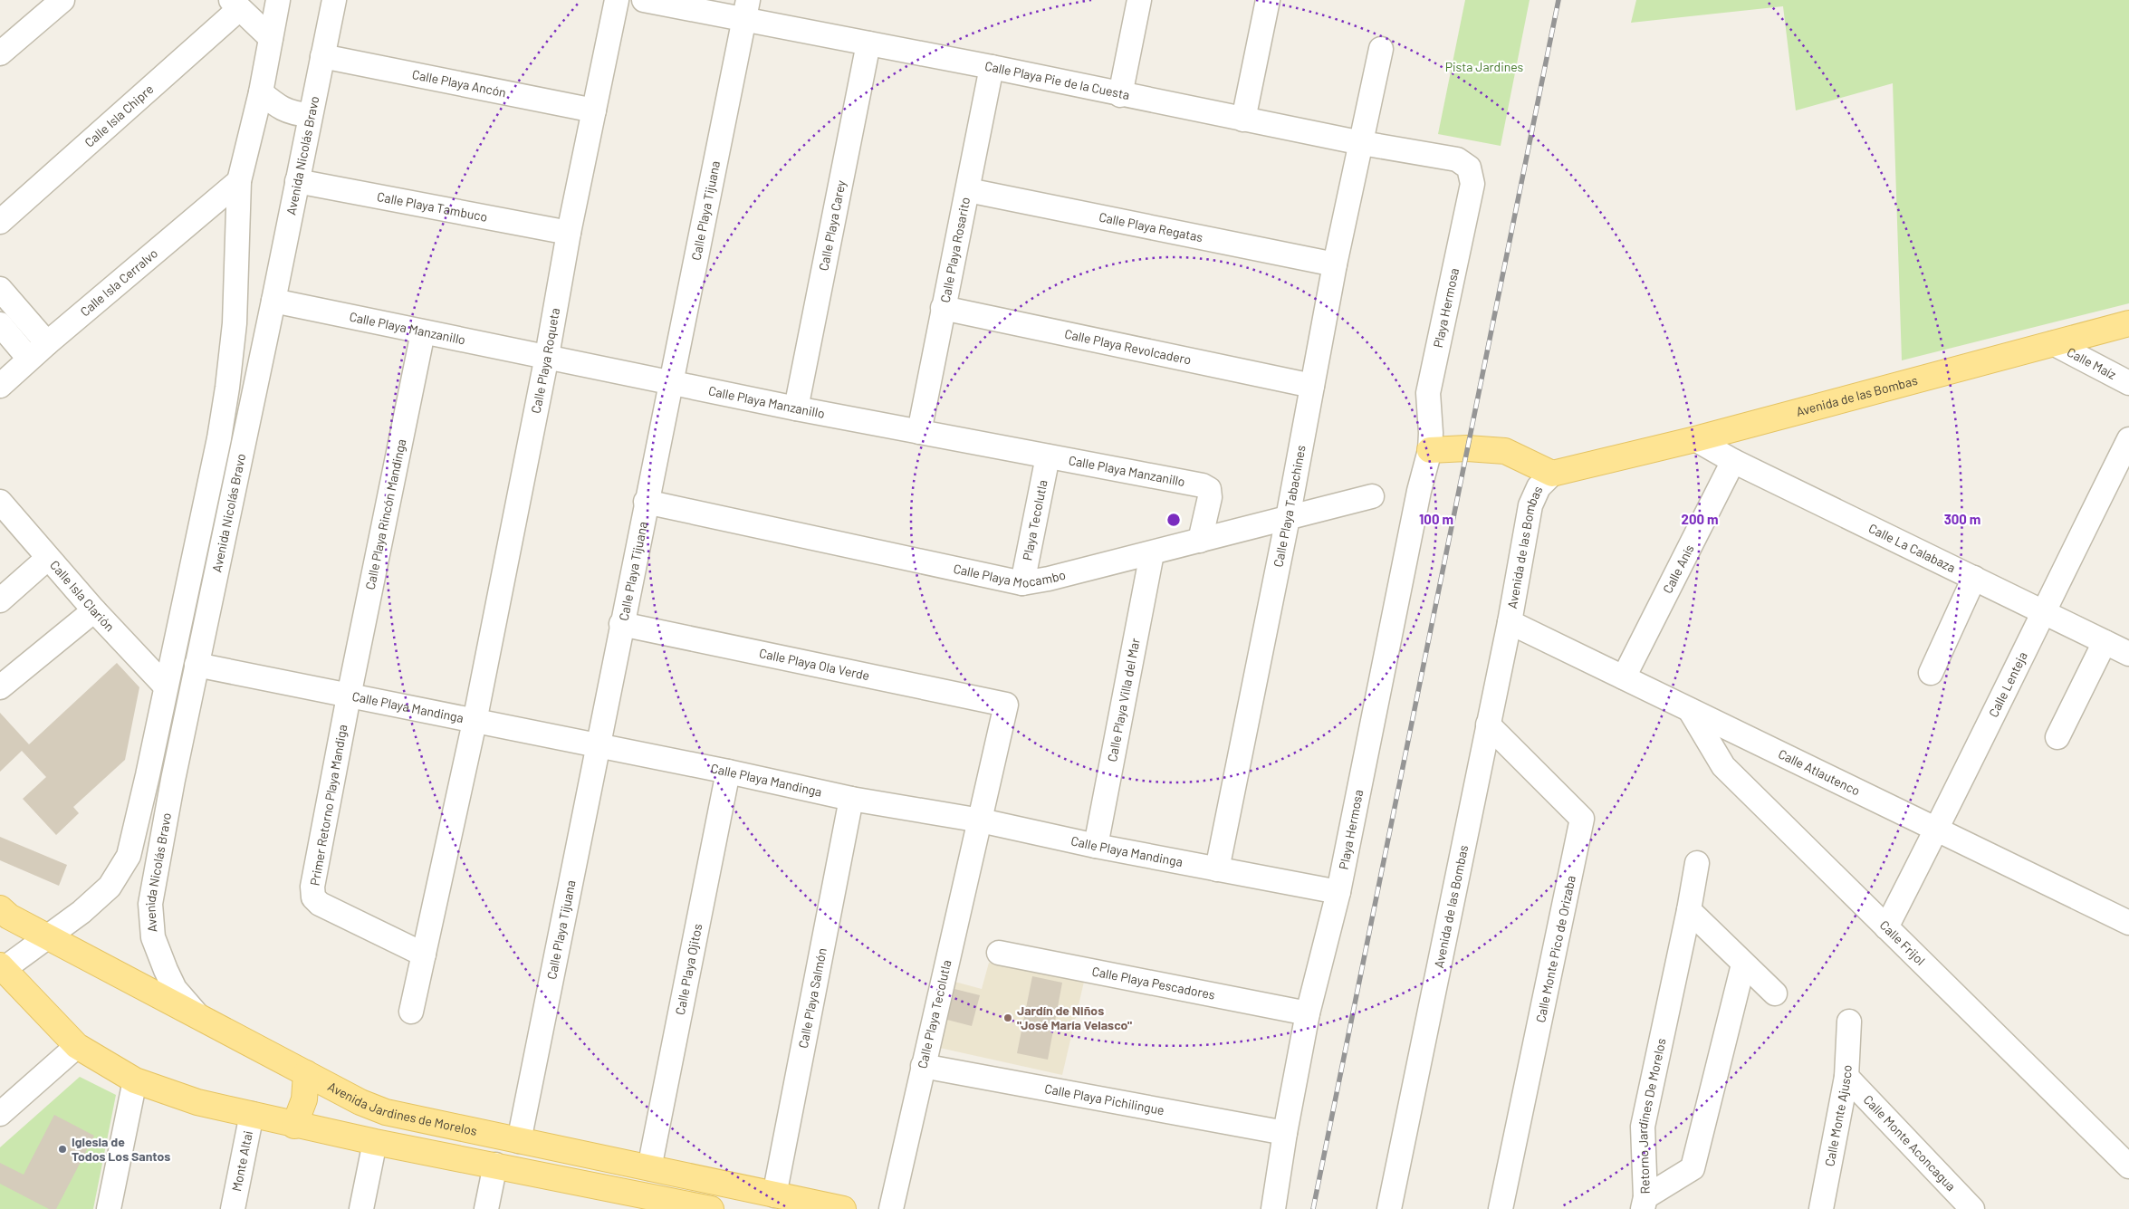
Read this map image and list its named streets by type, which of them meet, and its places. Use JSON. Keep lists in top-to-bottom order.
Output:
{
  "streets": {
    "main road": ["Avenida de las Bombas", "Avenida Jardines de Morelos"],
    "street": [
      "Calle Playa Pie de la Cuesta",
      "Calle Playa Ancón",
      "Calle Isla Chipre",
      "Avenida Nicolás Bravo",
      "Calle Playa Tambuco",
      "Calle Playa Tijuana",
      "Calle Playa Carey",
      "Calle Playa Regatas",
      "Calle Playa Rosarito",
      "Calle Isla Cerralvo",
      "Playa Hermosa",
      "Calle Playa Manzanillo",
      "Calle Playa Revolcadero",
      "Calle Playa Roqueta",
      "Calle Maíz",
      "Calle Playa Tabachines",
      "Calle Playa Rincón Mandinga",
      "Playa Tecolutla",
      "Calle La Calabaza",
      "Calle Anís",
      "Calle Playa Mocambo",
      "Calle Isla Clarión",
      "Calle Playa Ola Verde",
      "Calle Lenteja",
      "Calle Playa Villa del Mar",
      "Calle Playa Mandinga",
      "Calle Atlautenco",
      "Primer Retorno Playa Mandiga",
      "Calle Frijol",
      "Calle Monte Pico de Orizaba",
      "Calle Playa Ojitos",
      "Calle Playa Pescadores",
      "Calle Playa Salmón",
      "Calle Playa Tecolutla",
      "Calle Playa Pichilingue",
      "Retorno Jardines De Morelos",
      "Calle Monte Ajusco",
      "Calle Monte Aconcagua",
      "Monte Altai"
    ]
  },
  "crossings": [
    ["Calle Playa Pie de la Cuesta", "Calle Playa Tijuana"],
    ["Calle Playa Pie de la Cuesta", "Calle Playa Carey"],
    ["Calle Playa Pie de la Cuesta", "Calle Playa Rosarito"],
    ["Calle Playa Pie de la Cuesta", "Playa Hermosa"],
    ["Calle Playa Pie de la Cuesta", "Calle Playa Tabachines"],
    ["Calle Playa Ancón", "Avenida Nicolás Bravo"],
    ["Calle Playa Ancón", "Calle Playa Roqueta"],
    ["Avenida Nicolás Bravo", "Calle Playa Tambuco"],
    ["Avenida Nicolás Bravo", "Calle Isla Cerralvo"],
    ["Avenida Nicolás Bravo", "Calle Playa Manzanillo"],
    ["Avenida Nicolás Bravo", "Calle Isla Clarión"],
    ["Avenida Nicolás Bravo", "Calle Playa Mandinga"],
    ["Avenida Nicolás Bravo", "Avenida Jardines de Morelos"],
    ["Calle Playa Tambuco", "Calle Playa Roqueta"],
    ["Calle Playa Tijuana", "Calle Playa Manzanillo"],
    ["Calle Playa Tijuana", "Calle Playa Mocambo"],
    ["Calle Playa Tijuana", "Calle Playa Ola Verde"],
    ["Calle Playa Tijuana", "Calle Playa Mandinga"],
    ["Calle Playa Tijuana", "Avenida Jardines de Morelos"],
    ["Calle Playa Carey", "Calle Playa Manzanillo"],
    ["Calle Playa Regatas", "Calle Playa Rosarito"],
    ["Calle Playa Regatas", "Calle Playa Tabachines"],
    ["Calle Playa Rosarito", "Calle Playa Manzanillo"],
    ["Calle Playa Rosarito", "Calle Playa Revolcadero"],
    ["Playa Hermosa", "Calle Playa Mandinga"],
    ["Playa Hermosa", "Calle Playa Pescadores"],
    ["Playa Hermosa", "Calle Playa Pichilingue"],
    ["Calle Playa Manzanillo", "Calle Playa Roqueta"],
    ["Calle Playa Manzanillo", "Calle Playa Rincón Mandinga"],
    ["Calle Playa Manzanillo", "Playa Tecolutla"],
    ["Calle Playa Manzanillo", "Calle Playa Mocambo"],
    ["Calle Playa Revolcadero", "Calle Playa Tabachines"],
    ["Calle Playa Roqueta", "Calle Playa Mandinga"],
    ["Calle Maíz", "Avenida de las Bombas"],
    ["Avenida de las Bombas", "Calle La Calabaza"],
    ["Avenida de las Bombas", "Calle Atlautenco"],
    ["Avenida de las Bombas", "Calle Monte Pico de Orizaba"],
    ["Calle Playa Tabachines", "Calle Playa Mocambo"],
    ["Calle Playa Tabachines", "Calle Playa Mandinga"],
    ["Calle Playa Rincón Mandinga", "Calle Playa Mandinga"],
    ["Calle Playa Rincón Mandinga", "Primer Retorno Playa Mandiga"],
    ["Playa Tecolutla", "Calle Playa Mocambo"],
    ["Calle La Calabaza", "Calle Anís"],
    ["Calle La Calabaza", "Calle Lenteja"],
    ["Calle Anís", "Calle Atlautenco"],
    ["Calle Playa Mocambo", "Calle Playa Villa del Mar"],
    ["Calle Playa Ola Verde", "Calle Playa Mandinga"],
    ["Calle Playa Ola Verde", "Calle Playa Tecolutla"],
    ["Calle Lenteja", "Calle Atlautenco"],
    ["Calle Lenteja", "Calle Frijol"],
    ["Calle Playa Villa del Mar", "Calle Playa Mandinga"],
    ["Calle Playa Mandinga", "Primer Retorno Playa Mandiga"],
    ["Calle Playa Mandinga", "Calle Playa Ojitos"],
    ["Calle Playa Mandinga", "Calle Playa Salmón"],
    ["Calle Playa Mandinga", "Calle Playa Tecolutla"],
    ["Calle Atlautenco", "Calle Frijol"],
    ["Calle Playa Ojitos", "Avenida Jardines de Morelos"],
    ["Calle Playa Salmón", "Avenida Jardines de Morelos"],
    ["Calle Playa Tecolutla", "Calle Playa Pichilingue"],
    ["Calle Monte Ajusco", "Calle Monte Aconcagua"]
  ],
  "parks": ["Pista Jardines"],
  "places": ["Jardín de Niños \"José María Velasco\"", "Iglesia de Todos Los Santos"],
  "rings": ["100 m", "200 m", "300 m"]
}
